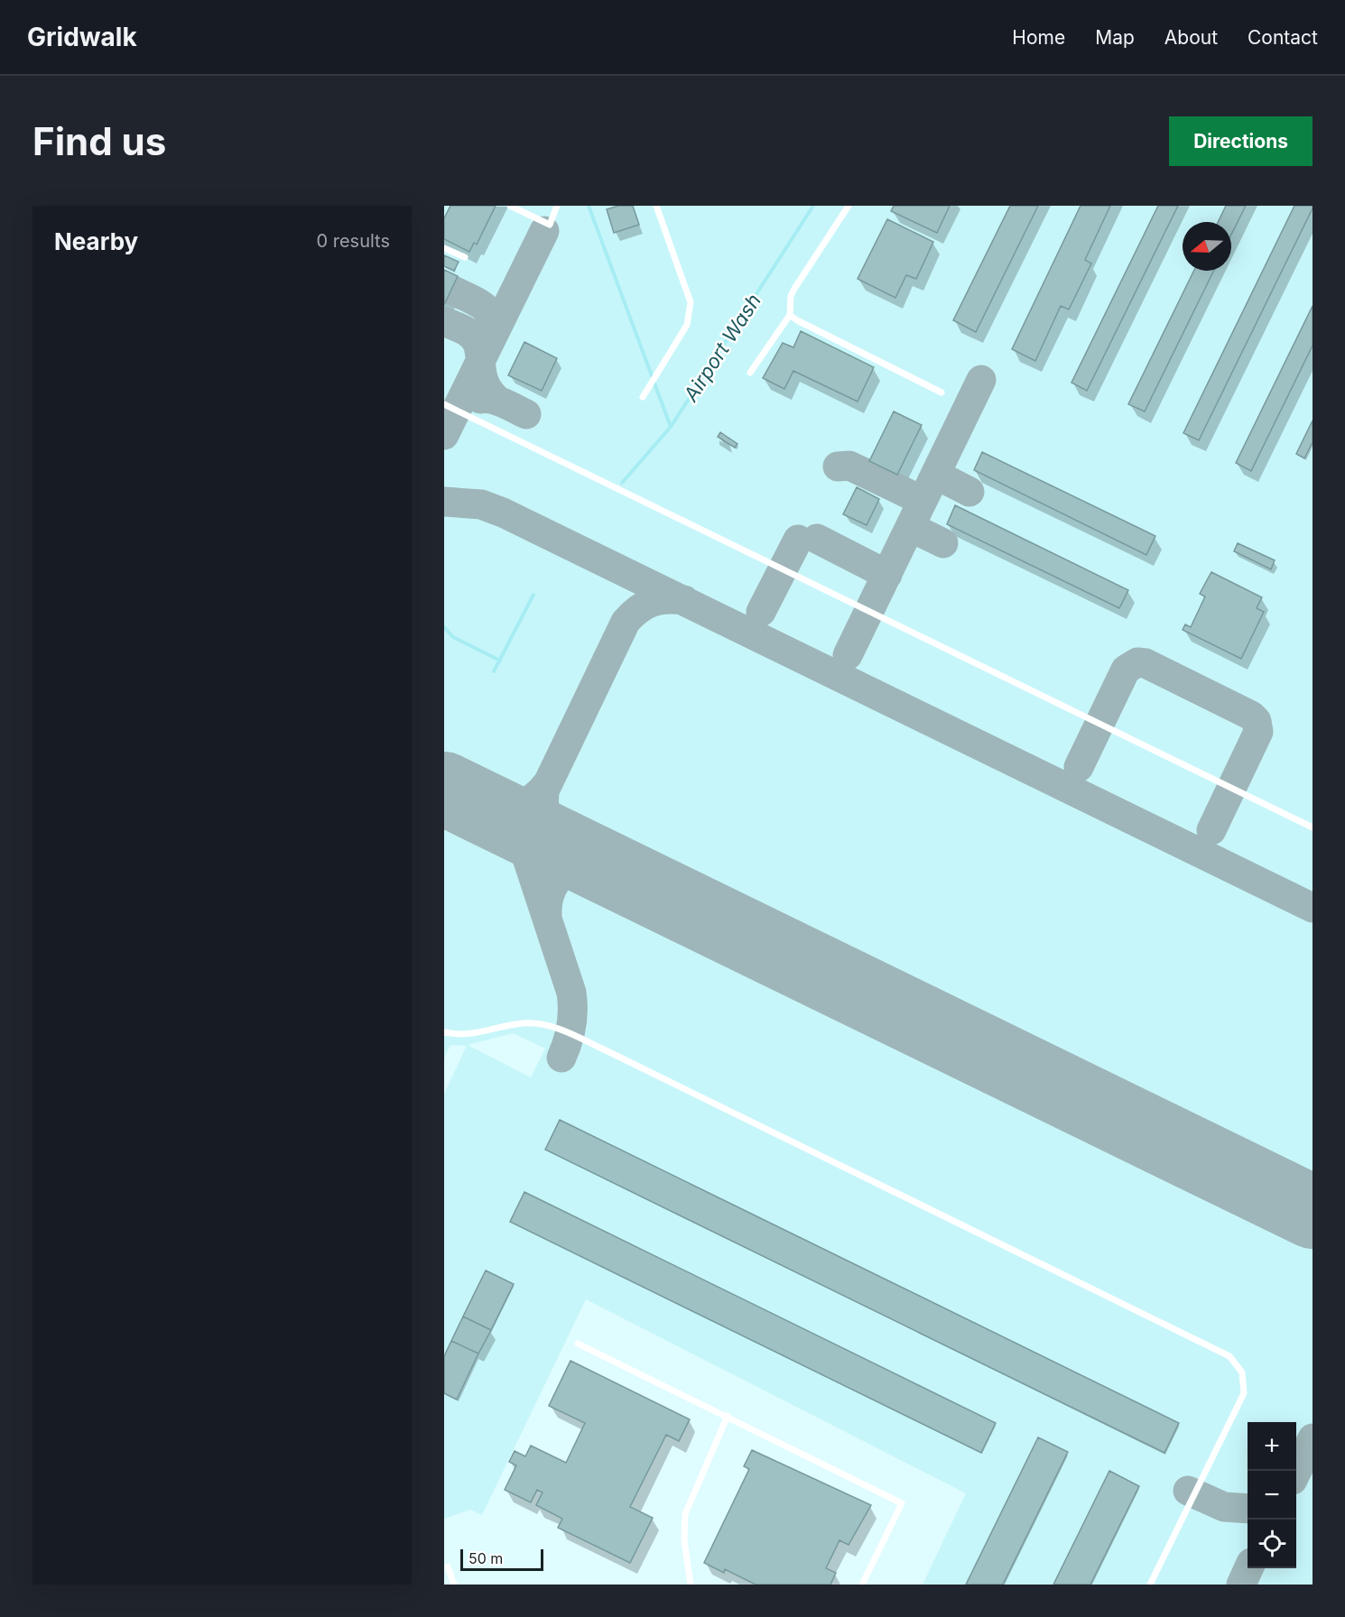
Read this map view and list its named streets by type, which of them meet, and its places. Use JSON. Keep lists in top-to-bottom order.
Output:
{
  "water": ["Airport Wash"],
  "scale_bar": "50 m",
  "north": "left",
  "page": {
    "header": "Gridwalk",
    "nav": [
      "Home",
      "Map",
      "About",
      "Contact"
    ],
    "buttons": "Directions",
    "title": "Find us",
    "heading": ["Nearby", "0 results"],
    "map_buttons": ["+", "−"],
    "scale": "50 m"
  }
}
